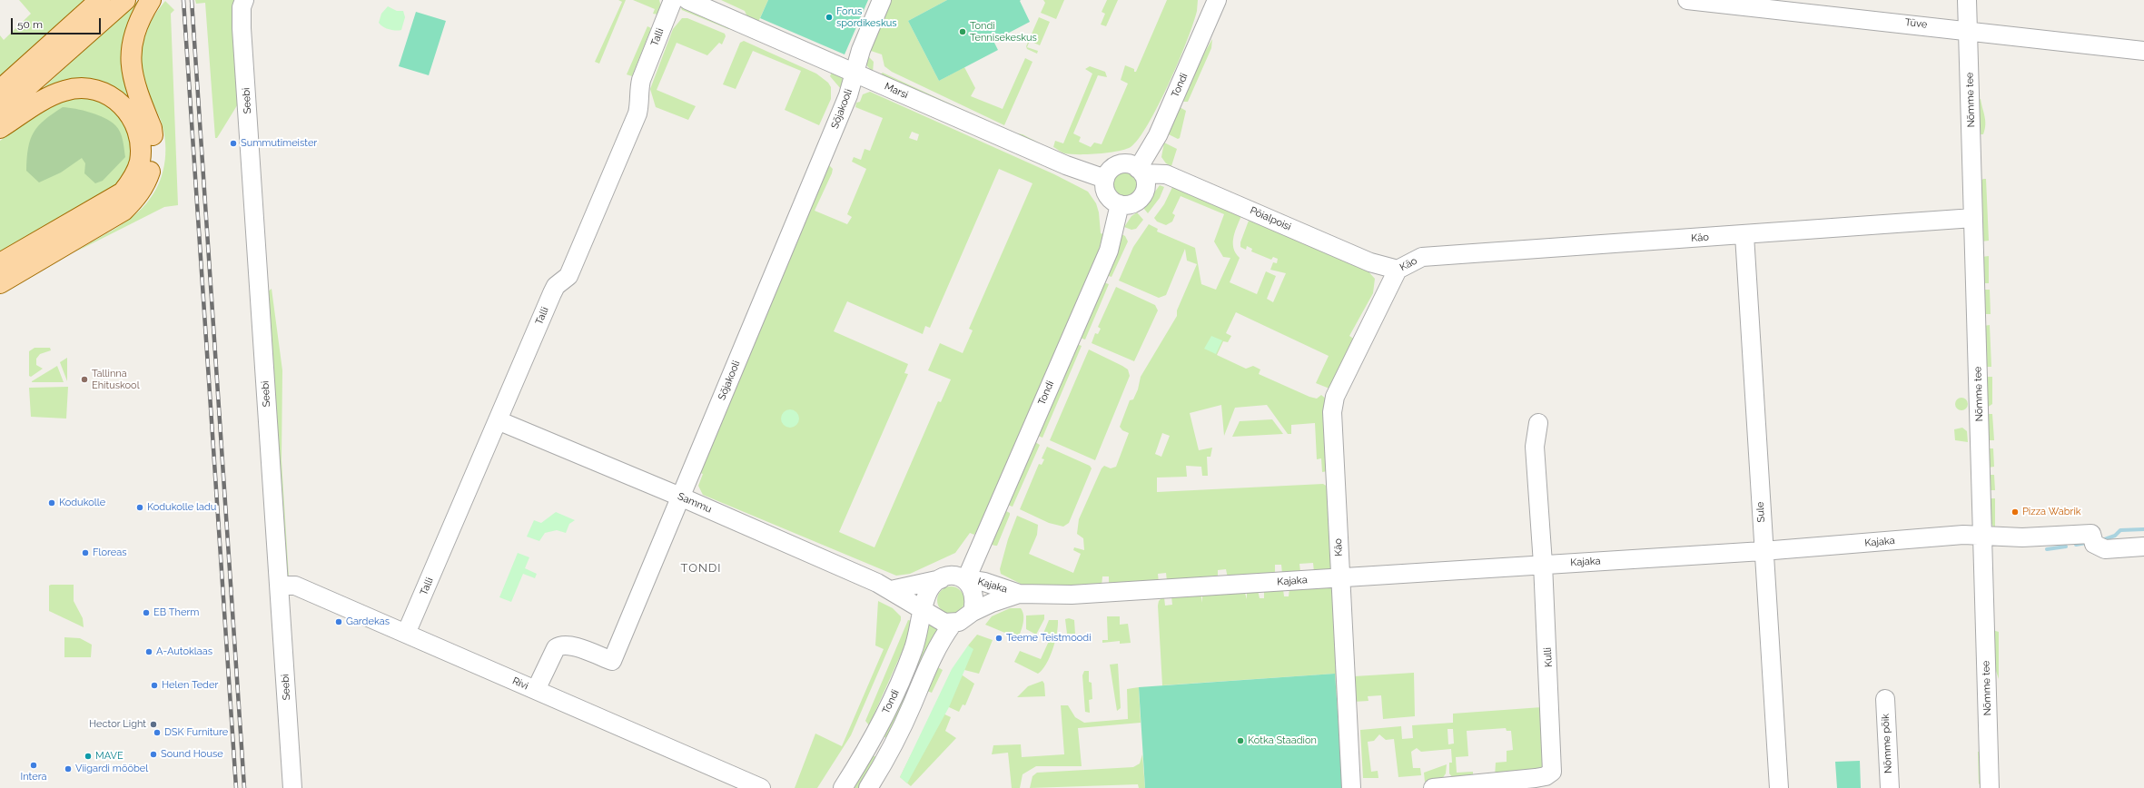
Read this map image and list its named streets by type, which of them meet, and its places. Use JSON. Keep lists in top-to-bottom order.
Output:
{
  "streets": {
    "street": [
      "Tüve",
      "Talli",
      "Tondi",
      "Marsi",
      "Nõmme tee",
      "Seebi",
      "Sõjakooli",
      "Pöialpoisi",
      "Käo",
      "Sammu",
      "Sule",
      "Kajaka",
      "Kulli",
      "Rivi",
      "Nõmme põik"
    ]
  },
  "crossings": [
    ["Tüve", "Nõmme tee"],
    ["Talli", "Sammu"],
    ["Talli", "Rivi"],
    ["Tondi", "Marsi"],
    ["Tondi", "Pöialpoisi"],
    ["Tondi", "Sammu"],
    ["Tondi", "Kajaka"],
    ["Marsi", "Sõjakooli"],
    ["Marsi", "Pöialpoisi"],
    ["Nõmme tee", "Käo"],
    ["Nõmme tee", "Kajaka"],
    ["Seebi", "Rivi"],
    ["Sõjakooli", "Sammu"],
    ["Sõjakooli", "Rivi"],
    ["Pöialpoisi", "Käo"],
    ["Käo", "Sule"],
    ["Käo", "Kajaka"],
    ["Sammu", "Kajaka"],
    ["Sule", "Kajaka"],
    ["Kajaka", "Kulli"]
  ],
  "districts": ["TONDI"],
  "places": [
    "Forus spordikeskus",
    "Tondi Tennisekeskus",
    "Summutimeister",
    "Tallinna Ehituskool",
    "Kodukolle",
    "Kodukolle ladu",
    "Pizza Wabrik",
    "Floreas",
    "EB Therm",
    "Gardekas",
    "Teeme Teistmoodi",
    "A-Autoklaas",
    "Helen Teder",
    "Hector Light",
    "DSK Furniture",
    "Kotka Staadion",
    "Sound House",
    "MAVE",
    "Intera",
    "Viigardi mööbel"
  ],
  "scale_bar": "50 m"
}
